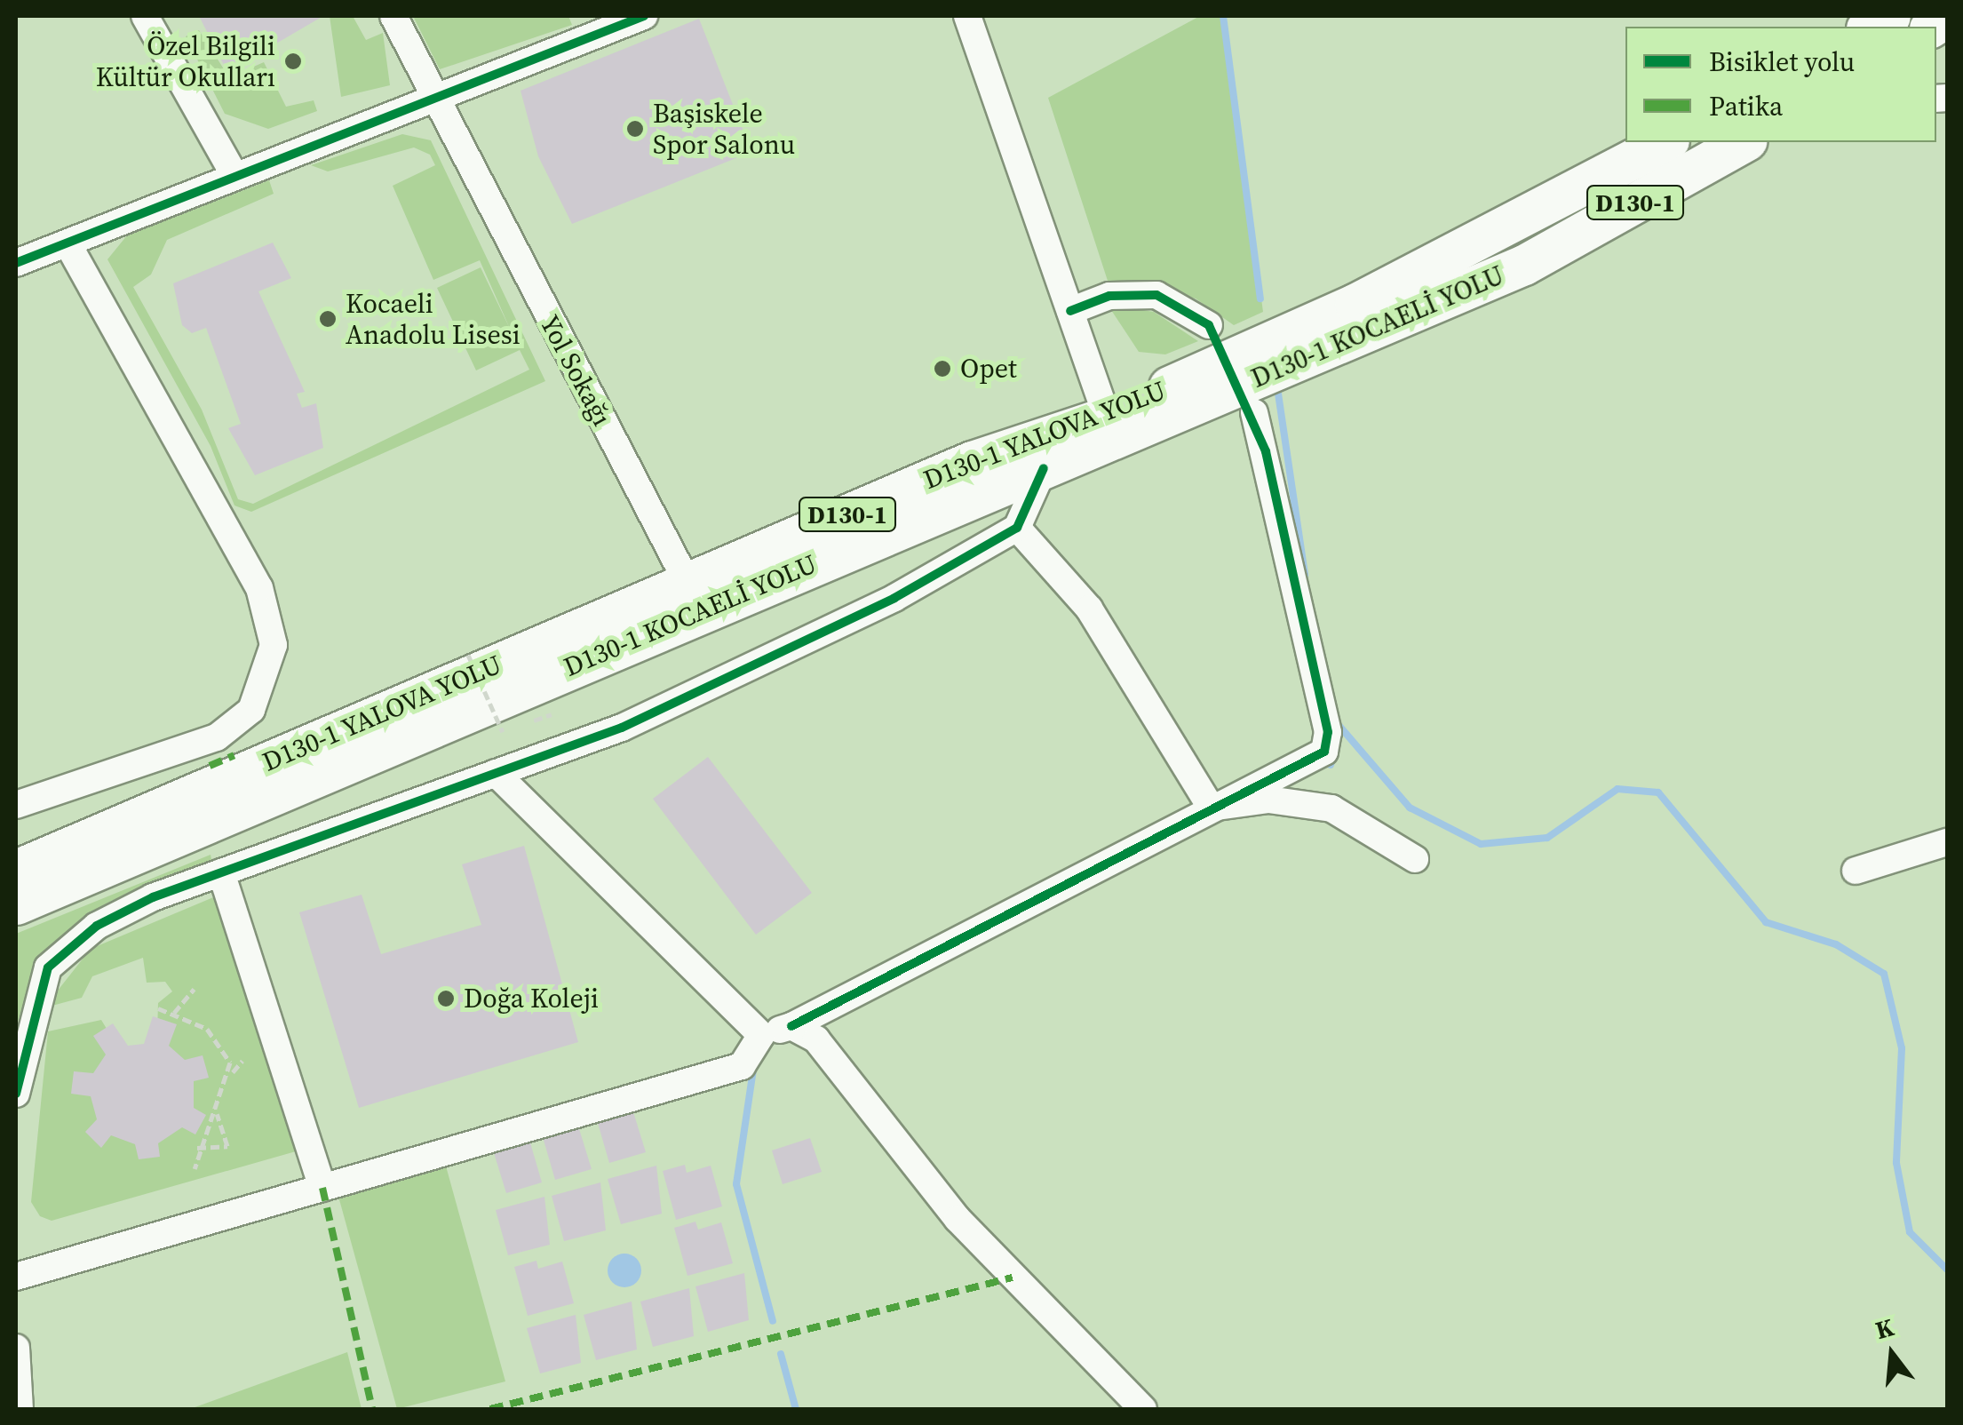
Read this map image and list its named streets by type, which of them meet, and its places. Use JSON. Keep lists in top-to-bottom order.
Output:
{
  "streets": {
    "highway": ["D130-1", "D130-1 KOCAELİ YOLU", "D130-1 YALOVA YOLU"],
    "street": ["Yol Sokağı"]
  },
  "crossings": [
    ["Yol Sokağı", "D130-1 YALOVA YOLU"]
  ],
  "places": [
    "Özel Bilgili Kültür Okulları",
    "Başiskele Spor Salonu",
    "Kocaeli Anadolu Lisesi",
    "Opet",
    "Doğa Koleji"
  ],
  "legend": ["Bisiklet yolu", "Patika"],
  "north": "top"
}
